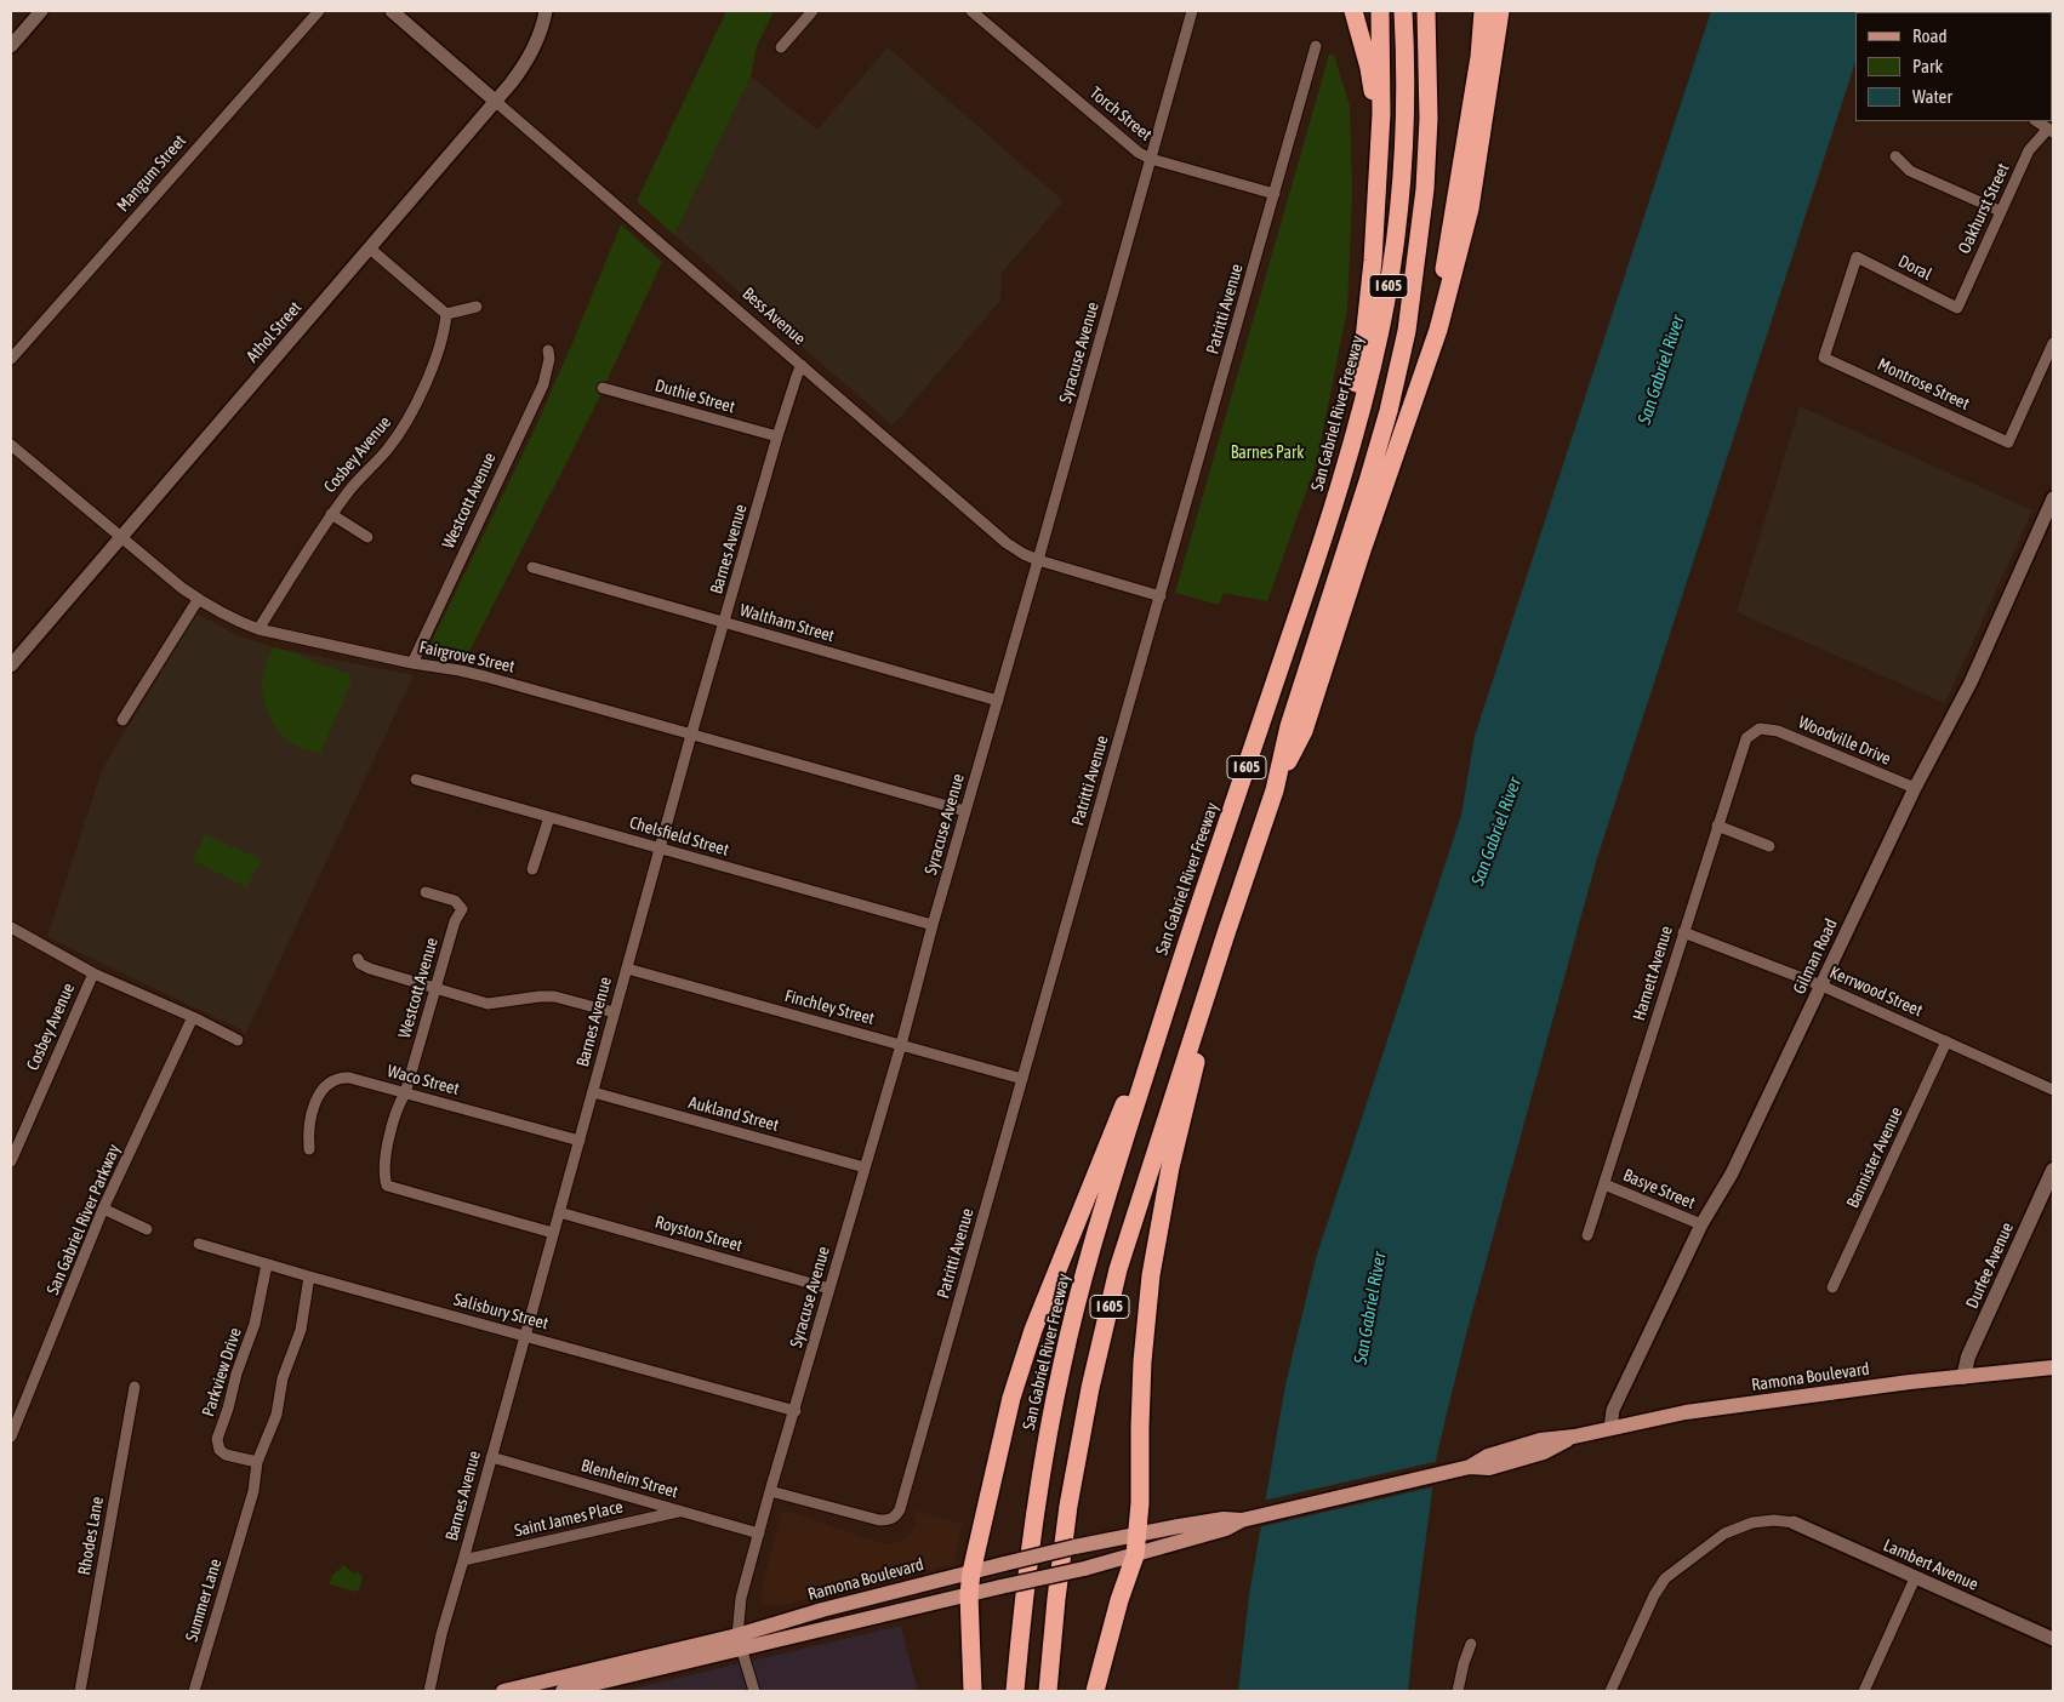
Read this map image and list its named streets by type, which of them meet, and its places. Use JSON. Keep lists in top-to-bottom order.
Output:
{
  "streets": {
    "highway": ["I 605", "San Gabriel River Freeway"],
    "main road": ["Durfee Avenue", "Ramona Boulevard"],
    "street": [
      "Torch Street",
      "Mangum Street",
      "Oakhurst Street",
      "Doral",
      "Patritti Avenue",
      "Bess Avenue",
      "Athol Street",
      "Syracuse Avenue",
      "Montrose Street",
      "Duthie Street",
      "Cosbey Avenue",
      "Westcott Avenue",
      "Barnes Avenue",
      "Waltham Street",
      "Fairgrove Street",
      "Woodville Drive",
      "Chelsfield Street",
      "Gilman Road",
      "Harnett Avenue",
      "Kerrwood Street",
      "Finchley Street",
      "Waco Street",
      "Aukland Street",
      "Bannister Avenue",
      "Basye Street",
      "San Gabriel River Parkway",
      "Royston Street",
      "Salisbury Street",
      "Parkview Drive",
      "Blenheim Street",
      "Saint James Place",
      "Rhodes Lane",
      "Lambert Avenue",
      "Summer Lane"
    ]
  },
  "crossings": [
    ["Torch Street", "Patritti Avenue"],
    ["Torch Street", "Syracuse Avenue"],
    ["Oakhurst Street", "Doral"],
    ["Doral", "Montrose Street"],
    ["Patritti Avenue", "Bess Avenue"],
    ["Patritti Avenue", "Syracuse Avenue"],
    ["Patritti Avenue", "Finchley Street"],
    ["Bess Avenue", "Athol Street"],
    ["Bess Avenue", "Syracuse Avenue"],
    ["Bess Avenue", "Barnes Avenue"],
    ["Athol Street", "Fairgrove Street"],
    ["Syracuse Avenue", "Waltham Street"],
    ["Syracuse Avenue", "Fairgrove Street"],
    ["Syracuse Avenue", "Chelsfield Street"],
    ["Syracuse Avenue", "Finchley Street"],
    ["Syracuse Avenue", "Aukland Street"],
    ["Syracuse Avenue", "Royston Street"],
    ["Syracuse Avenue", "Salisbury Street"],
    ["Syracuse Avenue", "Ramona Boulevard"],
    ["Syracuse Avenue", "Blenheim Street"],
    ["Duthie Street", "Barnes Avenue"],
    ["Cosbey Avenue", "Fairgrove Street"],
    ["Westcott Avenue", "Barnes Avenue"],
    ["Westcott Avenue", "Fairgrove Street"],
    ["Westcott Avenue", "Waco Street"],
    ["Barnes Avenue", "Waltham Street"],
    ["Barnes Avenue", "Fairgrove Street"],
    ["Barnes Avenue", "Chelsfield Street"],
    ["Barnes Avenue", "Finchley Street"],
    ["Barnes Avenue", "Waco Street"],
    ["Barnes Avenue", "Aukland Street"],
    ["Barnes Avenue", "Royston Street"],
    ["Barnes Avenue", "Salisbury Street"],
    ["Barnes Avenue", "Blenheim Street"],
    ["Barnes Avenue", "Saint James Place"],
    ["Woodville Drive", "Gilman Road"],
    ["Woodville Drive", "Harnett Avenue"],
    ["Gilman Road", "Kerrwood Street"],
    ["Gilman Road", "Basye Street"],
    ["Gilman Road", "Ramona Boulevard"],
    ["Harnett Avenue", "Kerrwood Street"],
    ["Harnett Avenue", "Basye Street"],
    ["Kerrwood Street", "Bannister Avenue"],
    ["Durfee Avenue", "Ramona Boulevard"],
    ["Salisbury Street", "Parkview Drive"],
    ["Parkview Drive", "Summer Lane"],
    ["Blenheim Street", "Saint James Place"]
  ],
  "water": ["San Gabriel River"],
  "parks": ["Barnes Park"],
  "legend": ["Road", "Park", "Water"]
}
